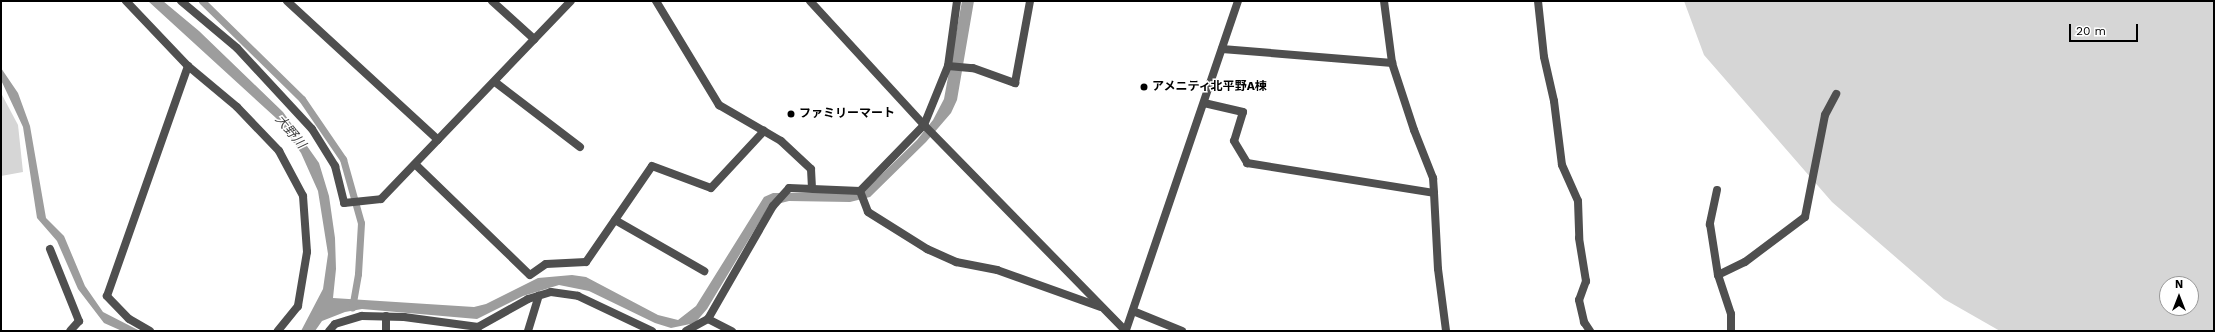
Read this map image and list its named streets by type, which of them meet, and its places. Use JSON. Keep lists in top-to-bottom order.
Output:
{
  "water": ["大野川"],
  "places": ["アメニティ北平野A棟", "ファミリーマート"],
  "scale_bar": "20 m",
  "north": "top"
}
